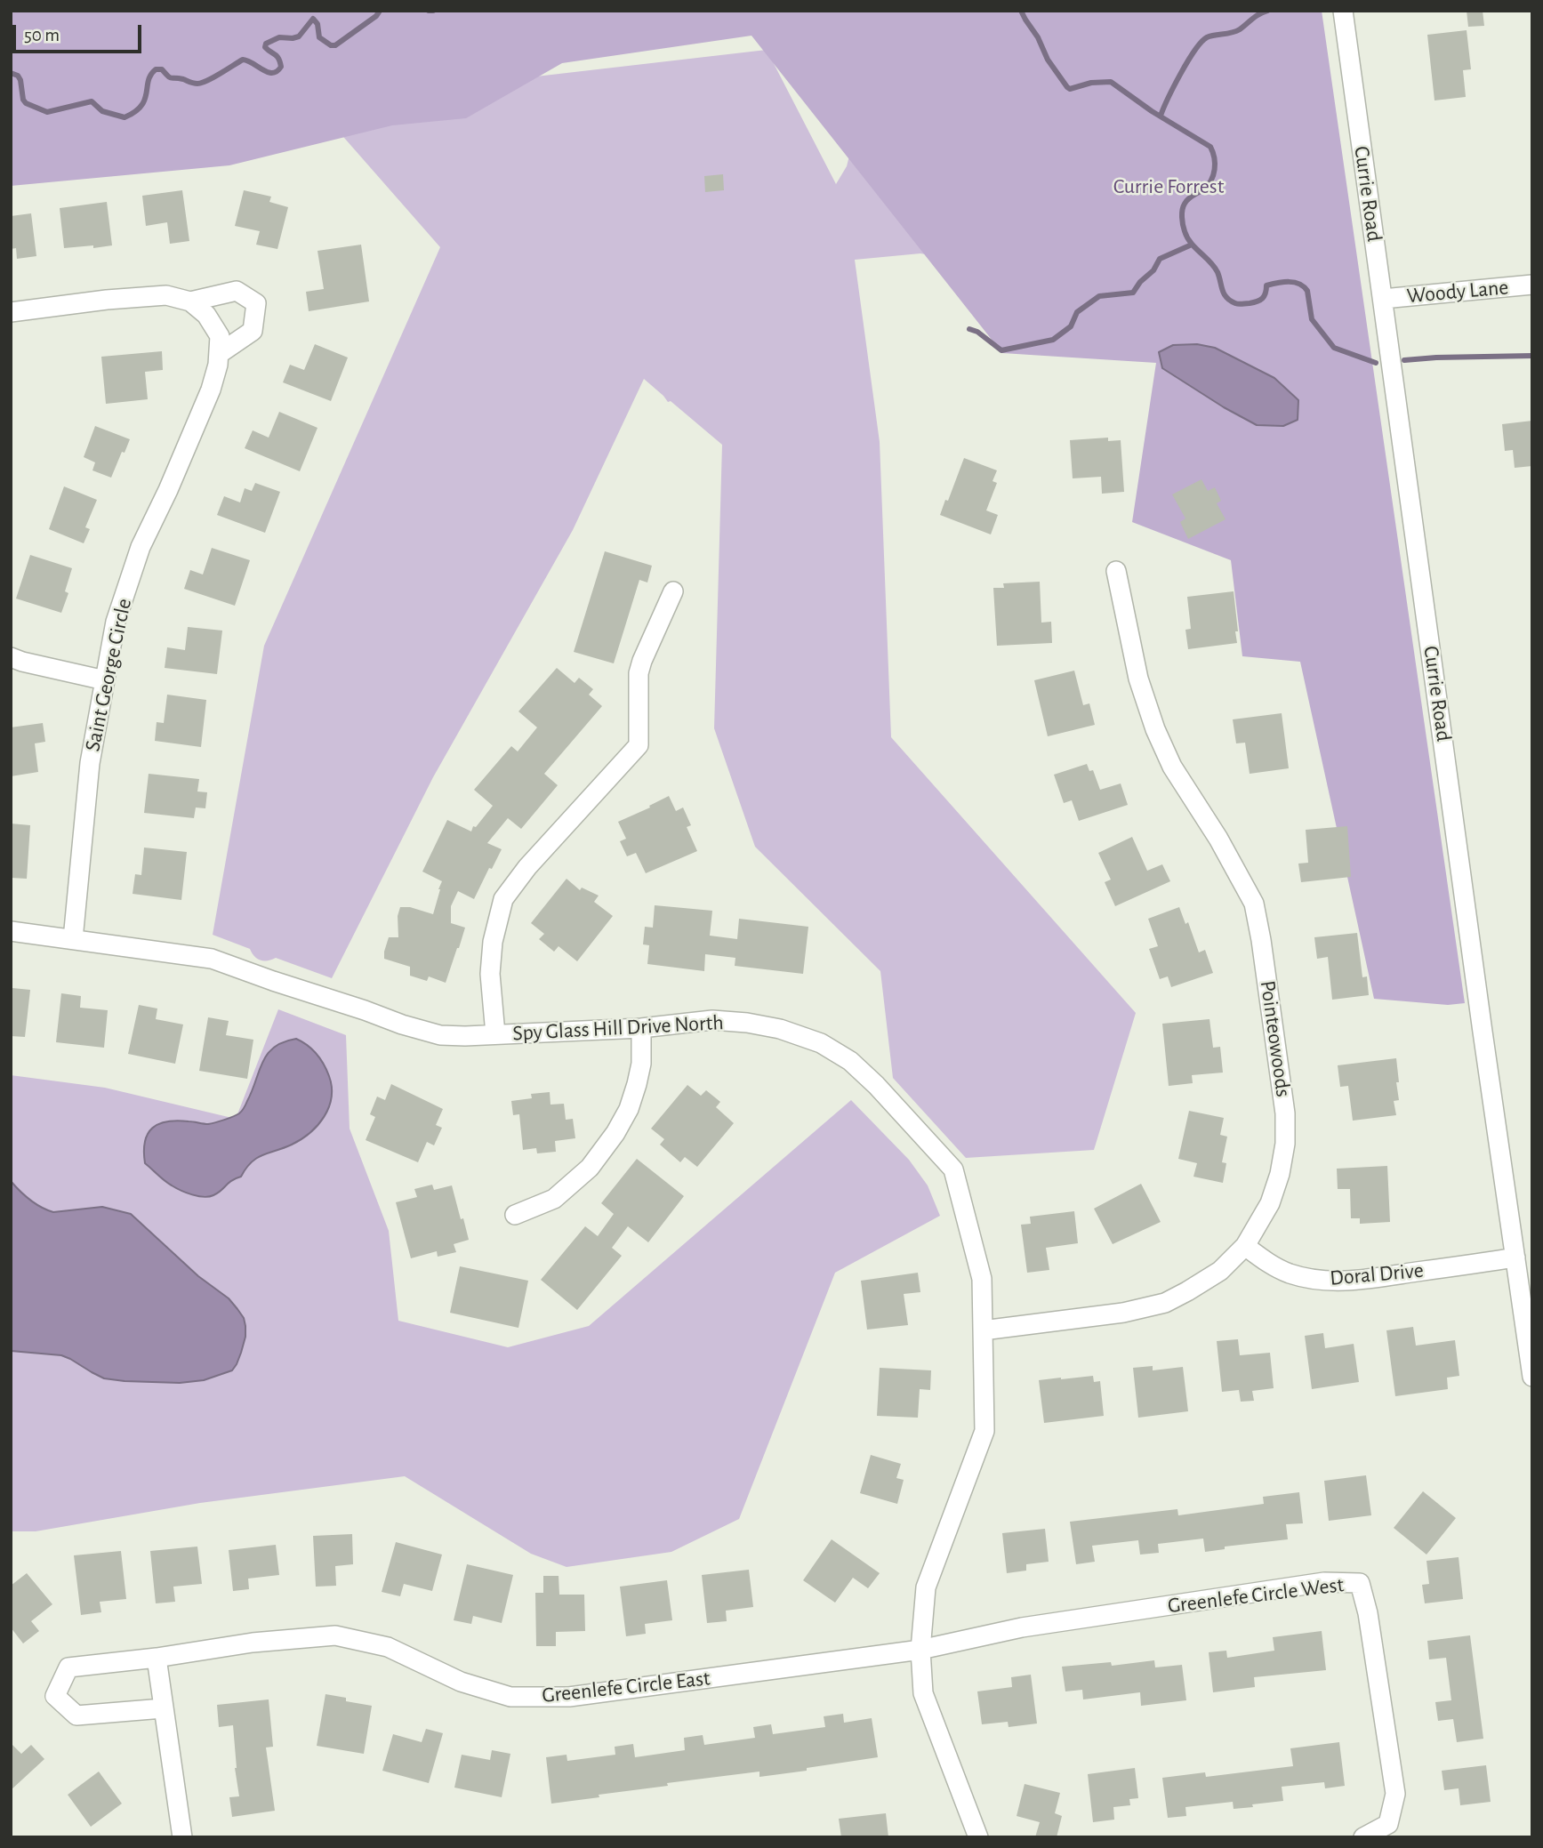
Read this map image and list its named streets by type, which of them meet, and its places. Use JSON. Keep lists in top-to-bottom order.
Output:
{
  "streets": {
    "street": [
      "Currie Road",
      "Woody Lane",
      "Saint George Circle",
      "Spy Glass Hill Drive North",
      "Pointeowoods",
      "Doral Drive",
      "Greenlefe Circle West",
      "Greenlefe Circle East"
    ]
  },
  "crossings": [
    ["Currie Road", "Woody Lane"],
    ["Currie Road", "Doral Drive"],
    ["Saint George Circle", "Spy Glass Hill Drive North"],
    ["Spy Glass Hill Drive North", "Pointeowoods"],
    ["Spy Glass Hill Drive North", "Greenlefe Circle West"],
    ["Spy Glass Hill Drive North", "Greenlefe Circle East"],
    ["Pointeowoods", "Doral Drive"],
    ["Greenlefe Circle West", "Greenlefe Circle East"]
  ],
  "parks": ["Currie Forrest"],
  "scale_bar": "50 m"
}
